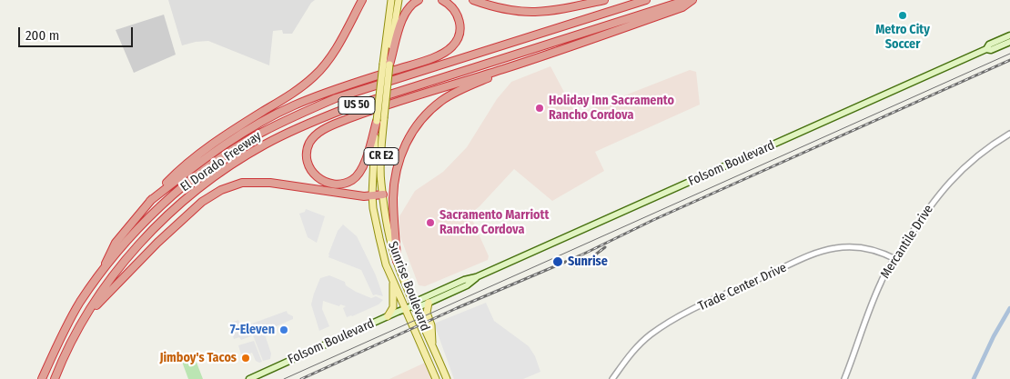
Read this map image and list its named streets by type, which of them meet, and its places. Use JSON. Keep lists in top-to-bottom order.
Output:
{
  "streets": {
    "highway": ["US 50", "El Dorado Freeway"],
    "main road": ["CR E2", "Folsom Boulevard", "Sunrise Boulevard"],
    "street": ["Mercantile Drive", "Trade Center Drive"]
  },
  "crossings": [
    ["Folsom Boulevard", "Sunrise Boulevard"],
    ["Mercantile Drive", "Trade Center Drive"]
  ],
  "places": [
    "Metro City Soccer",
    "Holiday Inn Sacramento Rancho Cordova",
    "Sacramento Marriott Rancho Cordova",
    "Sunrise",
    "7-Eleven",
    "Jimboy's Tacos"
  ],
  "scale_bar": "200 m"
}
